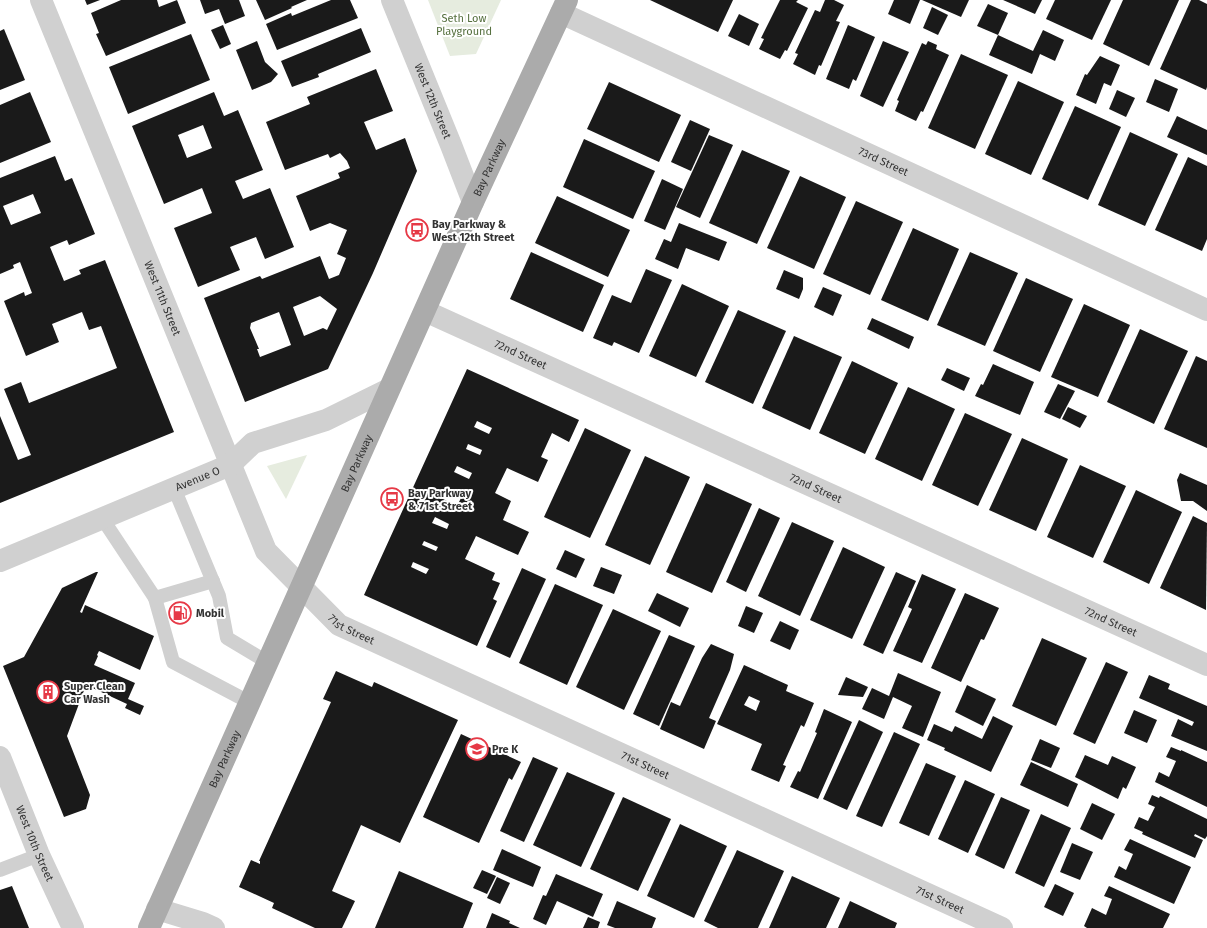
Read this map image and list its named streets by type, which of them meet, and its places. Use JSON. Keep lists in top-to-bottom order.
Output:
{
  "streets": {
    "main road": ["Bay Parkway"],
    "street": [
      "West 12th Street",
      "73rd Street",
      "West 11th Street",
      "72nd Street",
      "Avenue O",
      "71st Street",
      "West 10th Street"
    ]
  },
  "crossings": [
    ["West 12th Street", "Bay Parkway"],
    ["73rd Street", "Bay Parkway"],
    ["Bay Parkway", "West 11th Street"],
    ["Bay Parkway", "72nd Street"],
    ["Bay Parkway", "Avenue O"],
    ["Bay Parkway", "71st Street"],
    ["West 11th Street", "Avenue O"],
    ["West 11th Street", "71st Street"]
  ],
  "parks": ["Seth Low Playground"],
  "places": {
    "bus stop": ["Bay Parkway & West 12th Street", "Bay Parkway & 71st Street"],
    "fuel station": ["Mobil"],
    "building": ["Super Clean Car Wash"],
    "school or university": ["Pre K"]
  }
}
